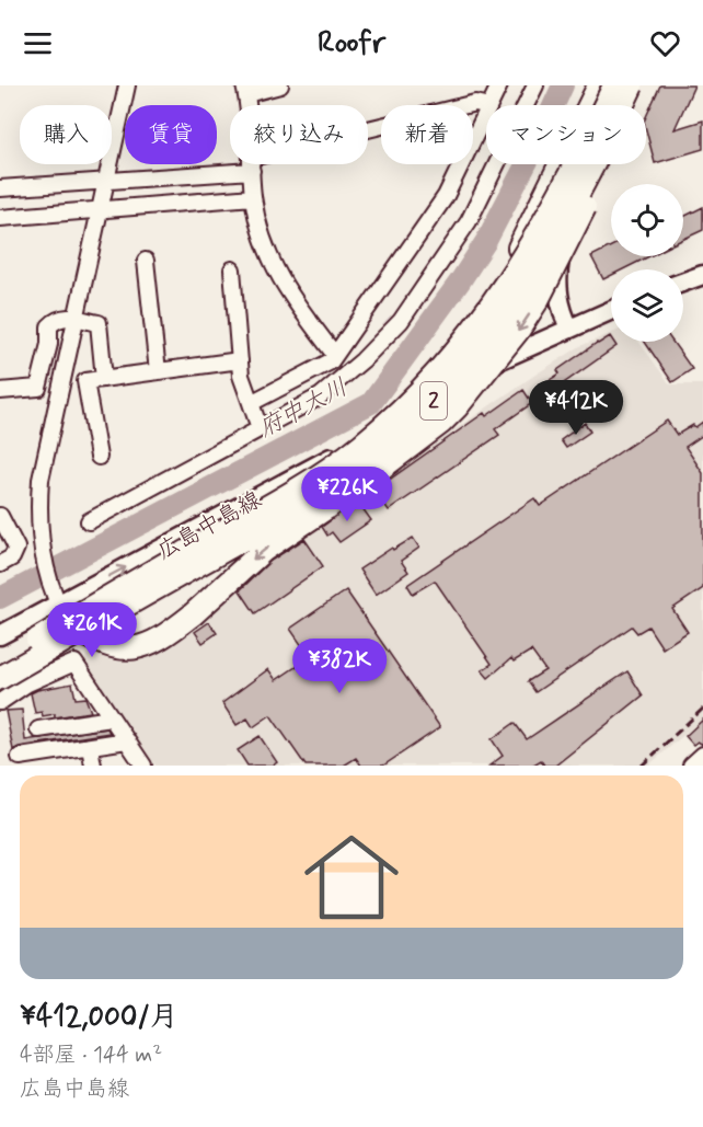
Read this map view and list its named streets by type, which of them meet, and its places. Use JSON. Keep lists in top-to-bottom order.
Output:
{
  "streets": {
    "highway": ["2"],
    "main road": ["広島中島線"]
  },
  "water": ["府中大川"],
  "page": {
    "header": "Roofr",
    "chip": [
      "購入",
      "賃貸",
      "絞り込み",
      "新着",
      "マンション"
    ],
    "price": [
      "¥412K",
      "¥226K",
      "¥261K",
      "¥382K"
    ],
    "list": [
      {
        "name": "¥412,000/月",
        "note": "4部屋 · 144 m² · 広島中島線"
      }
    ]
  }
}
